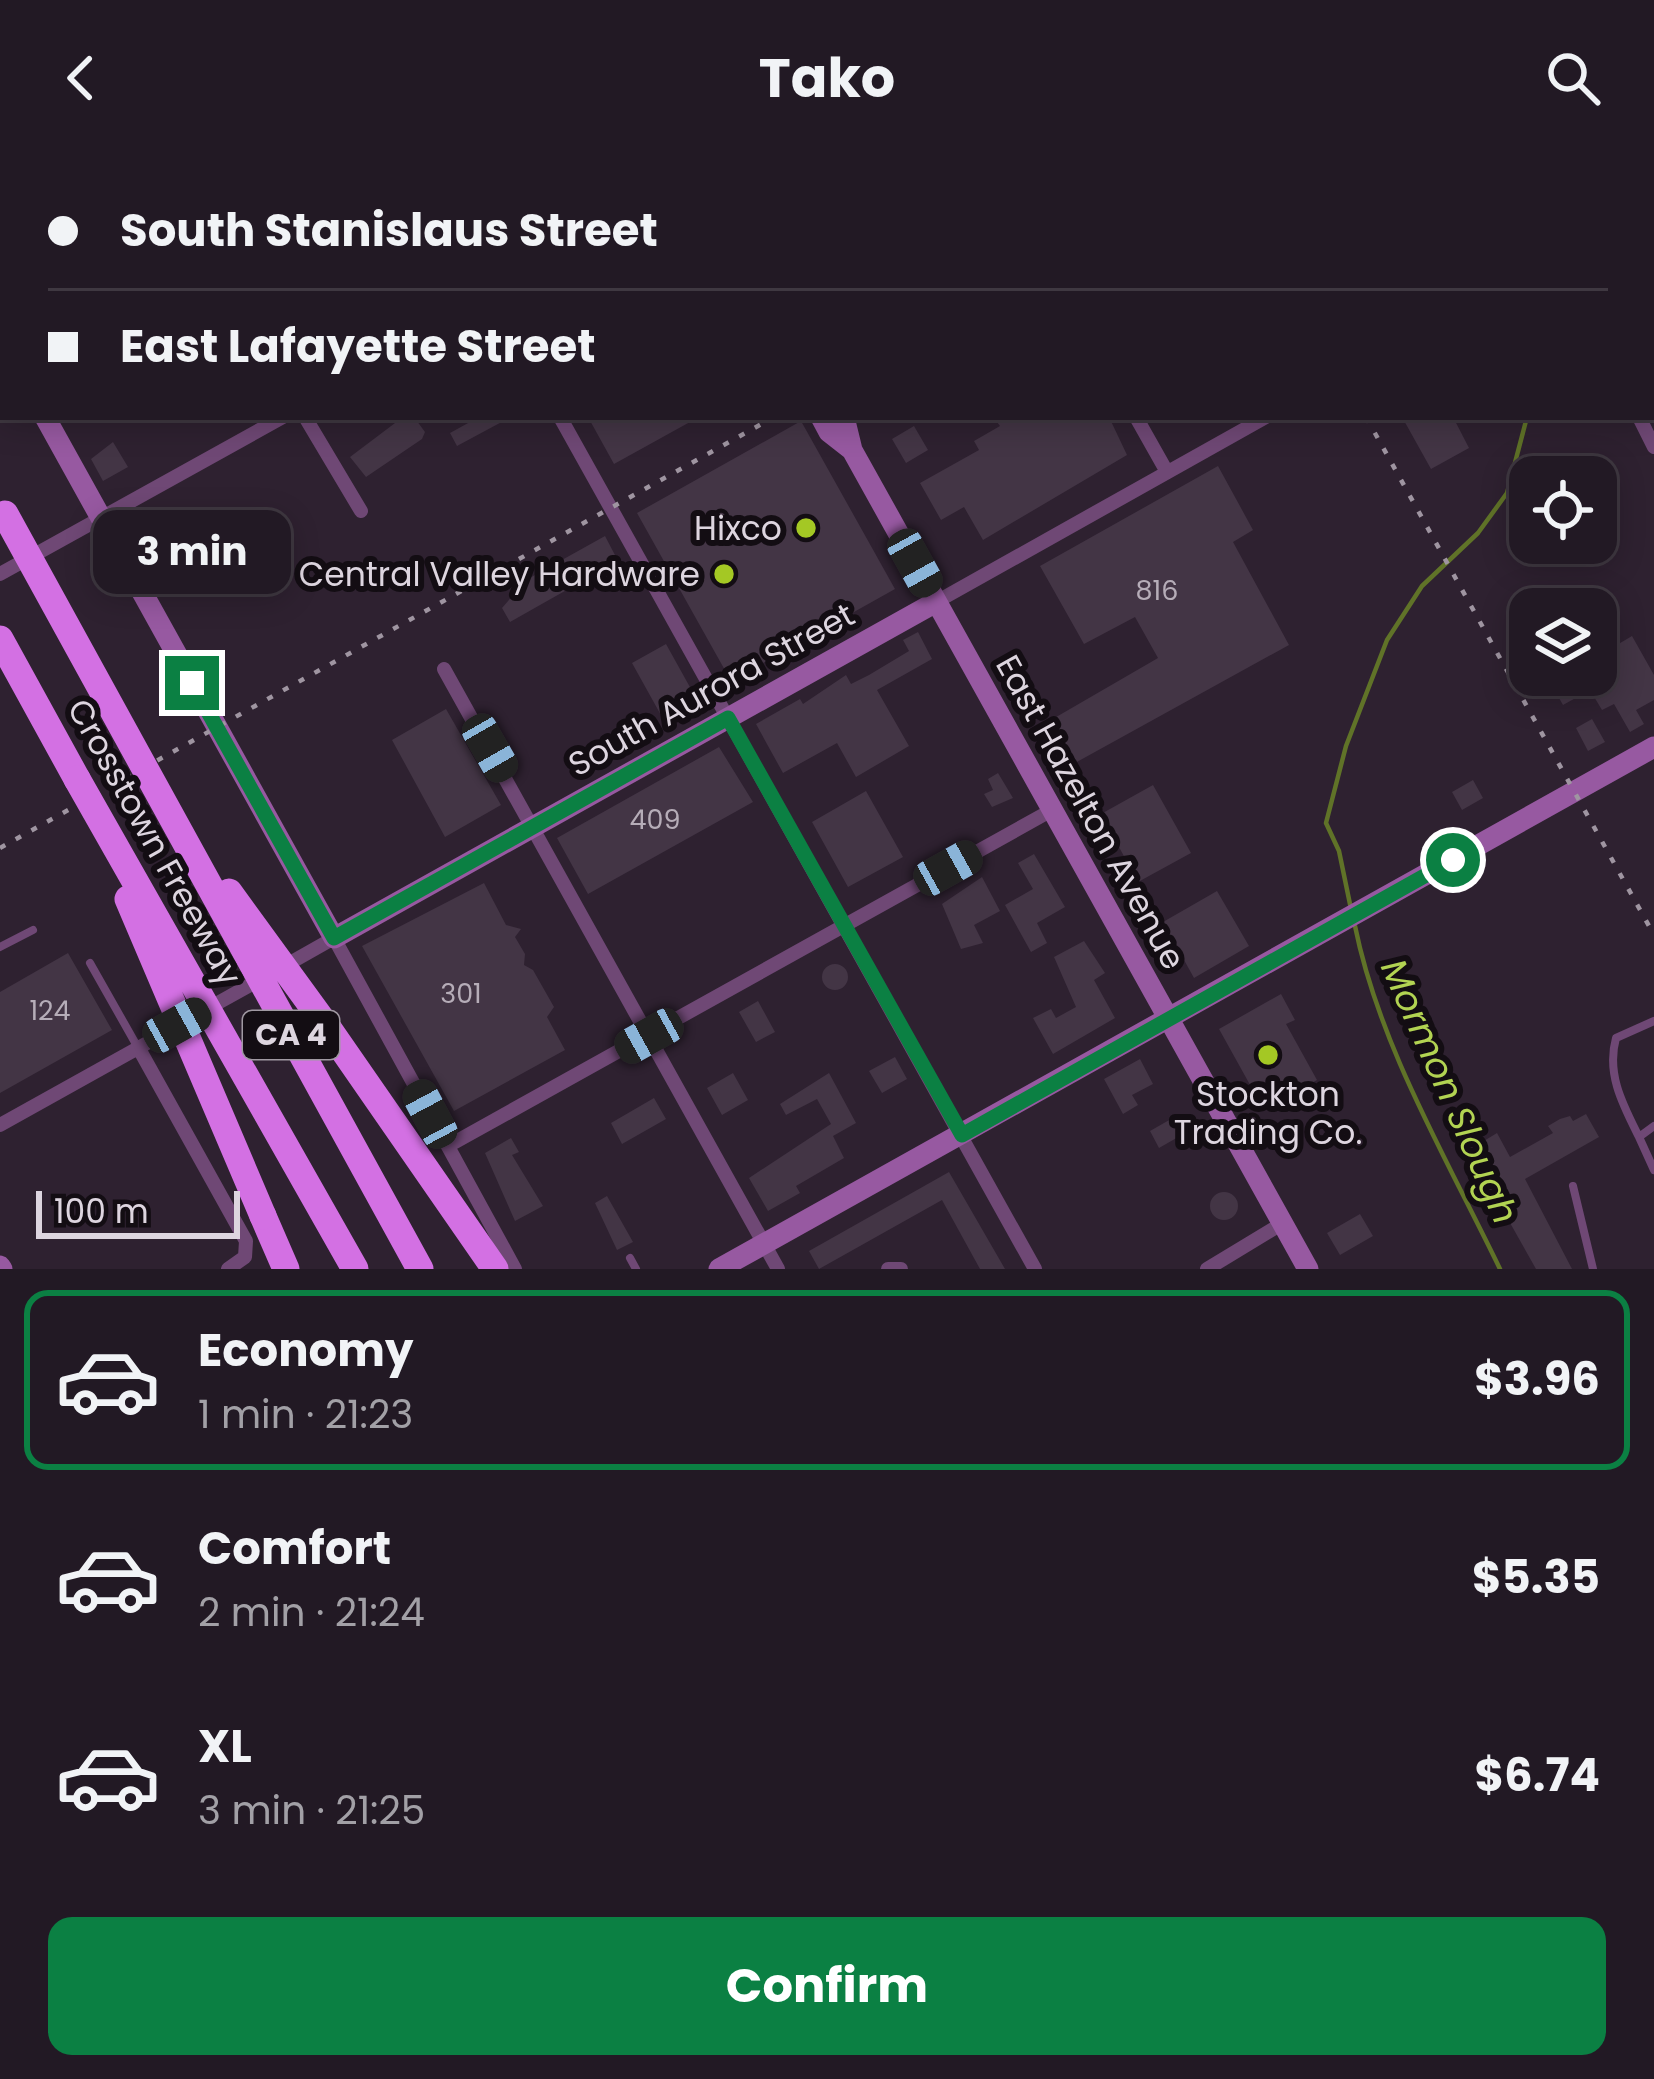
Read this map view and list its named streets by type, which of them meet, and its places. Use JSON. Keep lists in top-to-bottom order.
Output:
{
  "streets": {
    "highway": ["Crosstown Freeway", "CA 4"],
    "street": ["South Aurora Street", "East Hazelton Avenue"]
  },
  "crossings": [
    ["South Aurora Street", "East Hazelton Avenue"]
  ],
  "water": ["Mormon Slough"],
  "places": ["Hixco", "Central Valley Hardware", "Stockton Trading Co."],
  "house_numbers": [
    "816",
    "409",
    "301",
    "124"
  ],
  "scale_bar": "100 m",
  "page": {
    "header": "Tako",
    "banner": ["South Stanislaus Street", "East Lafayette Street"],
    "bubble": "3 min",
    "scale": "100 m",
    "list": [
      {
        "name": "Economy",
        "note": "1 min · 21:23",
        "value": "$3.96"
      },
      {
        "name": "Comfort",
        "note": "2 min · 21:24",
        "value": "$5.35"
      },
      {
        "name": "XL",
        "note": "3 min · 21:25",
        "value": "$6.74"
      }
    ],
    "buttons": "Confirm"
  }
}
